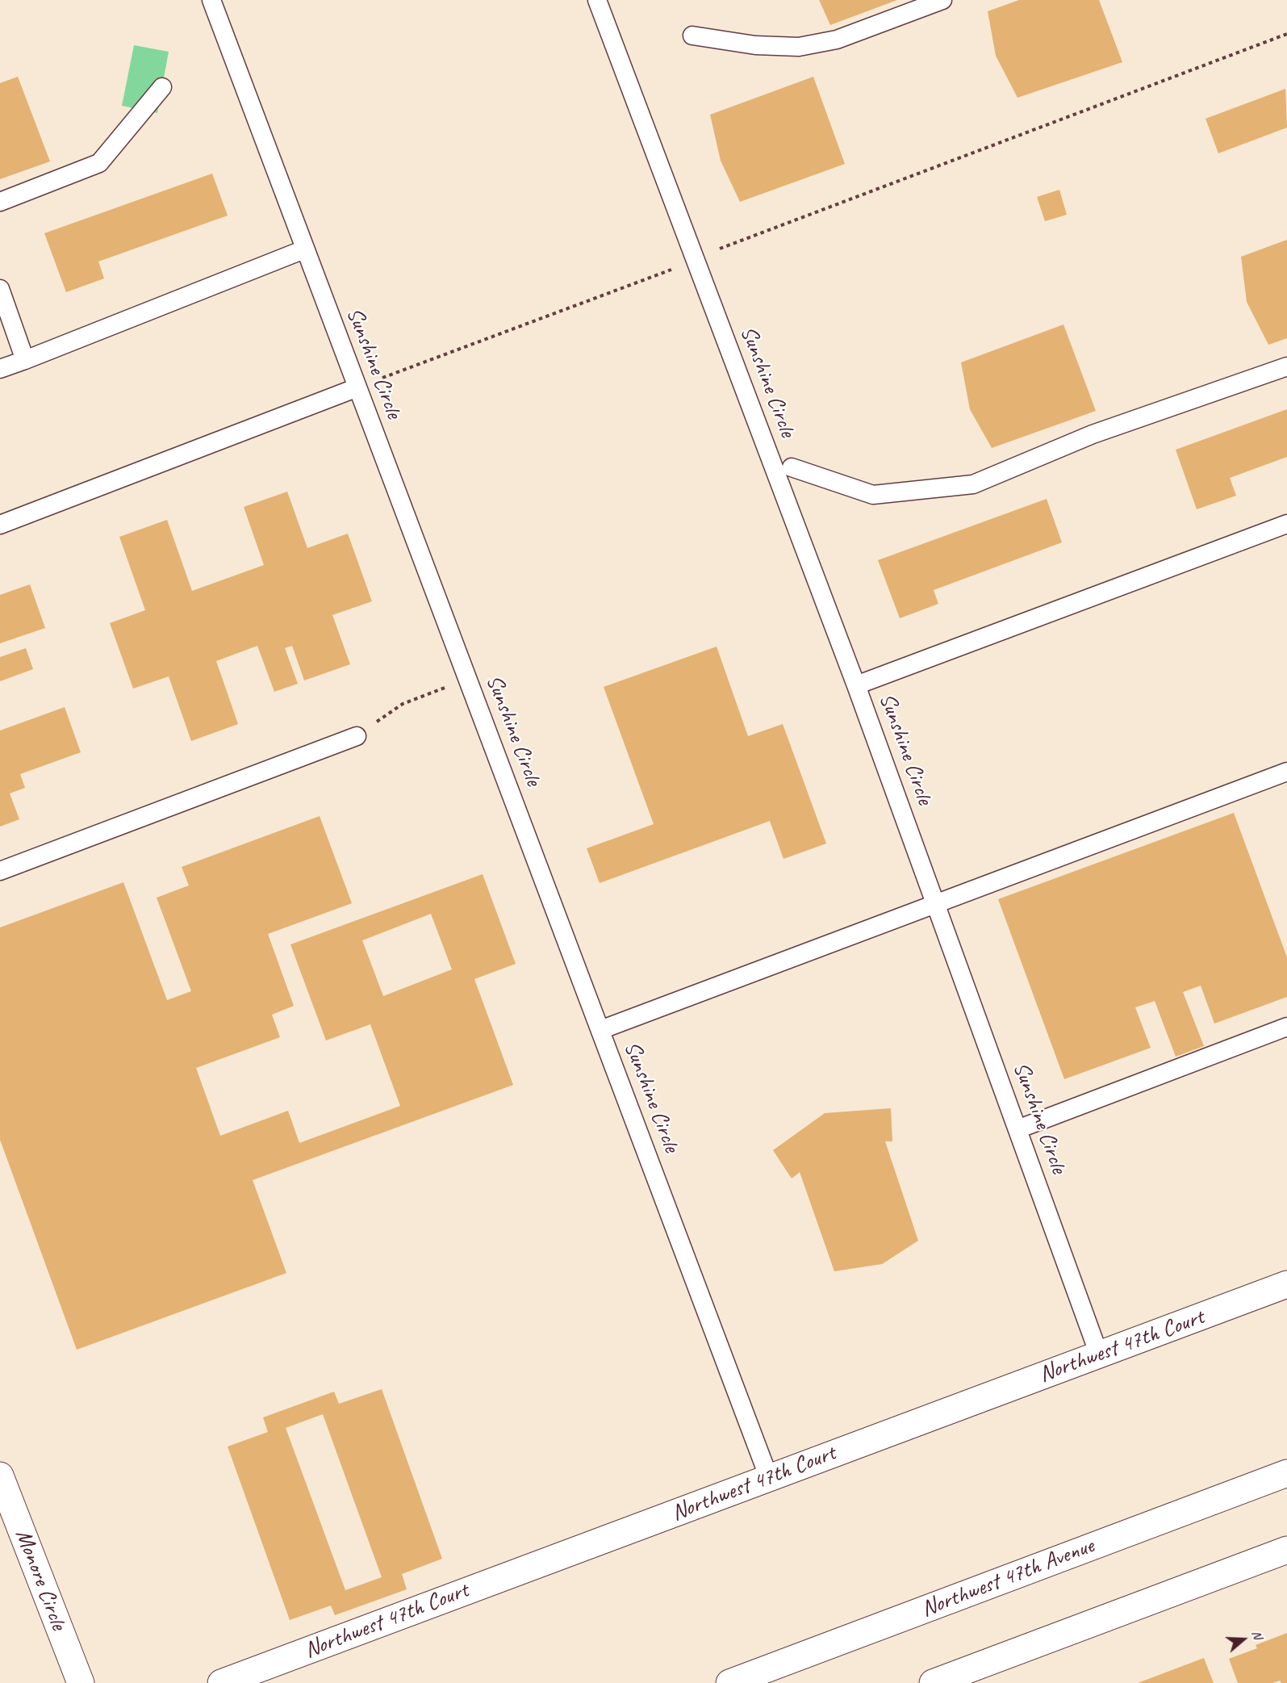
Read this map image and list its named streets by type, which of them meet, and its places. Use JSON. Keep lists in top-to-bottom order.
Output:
{
  "streets": {
    "street": ["Northwest 47th Court", "Northwest 47th Avenue", "Monore Circle"],
    "lane": ["Sunshine Circle"]
  },
  "crossings": [
    ["Sunshine Circle", "Northwest 47th Court"]
  ],
  "north": "right"
}
